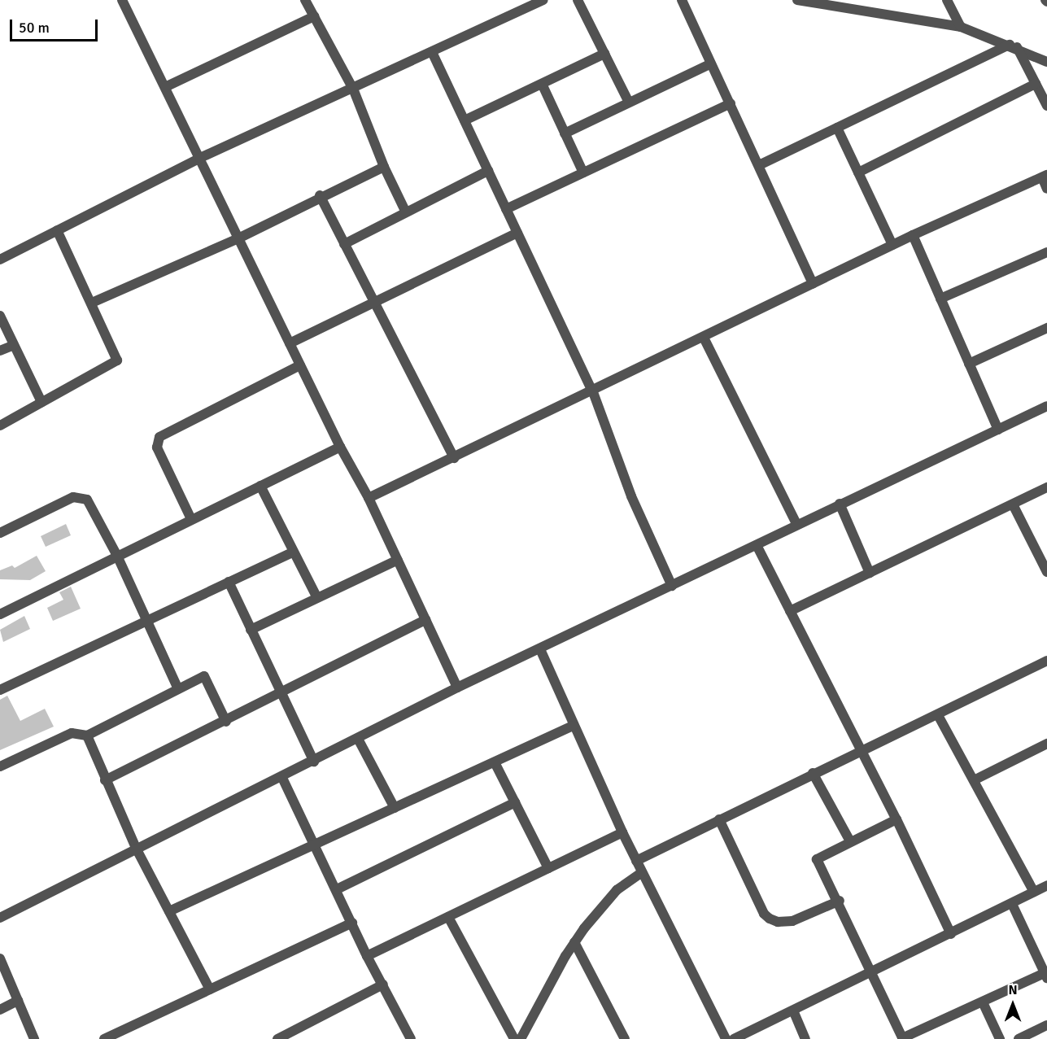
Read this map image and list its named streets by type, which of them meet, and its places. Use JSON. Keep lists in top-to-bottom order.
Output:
{
  "scale_bar": "50 m",
  "north": "top"
}
